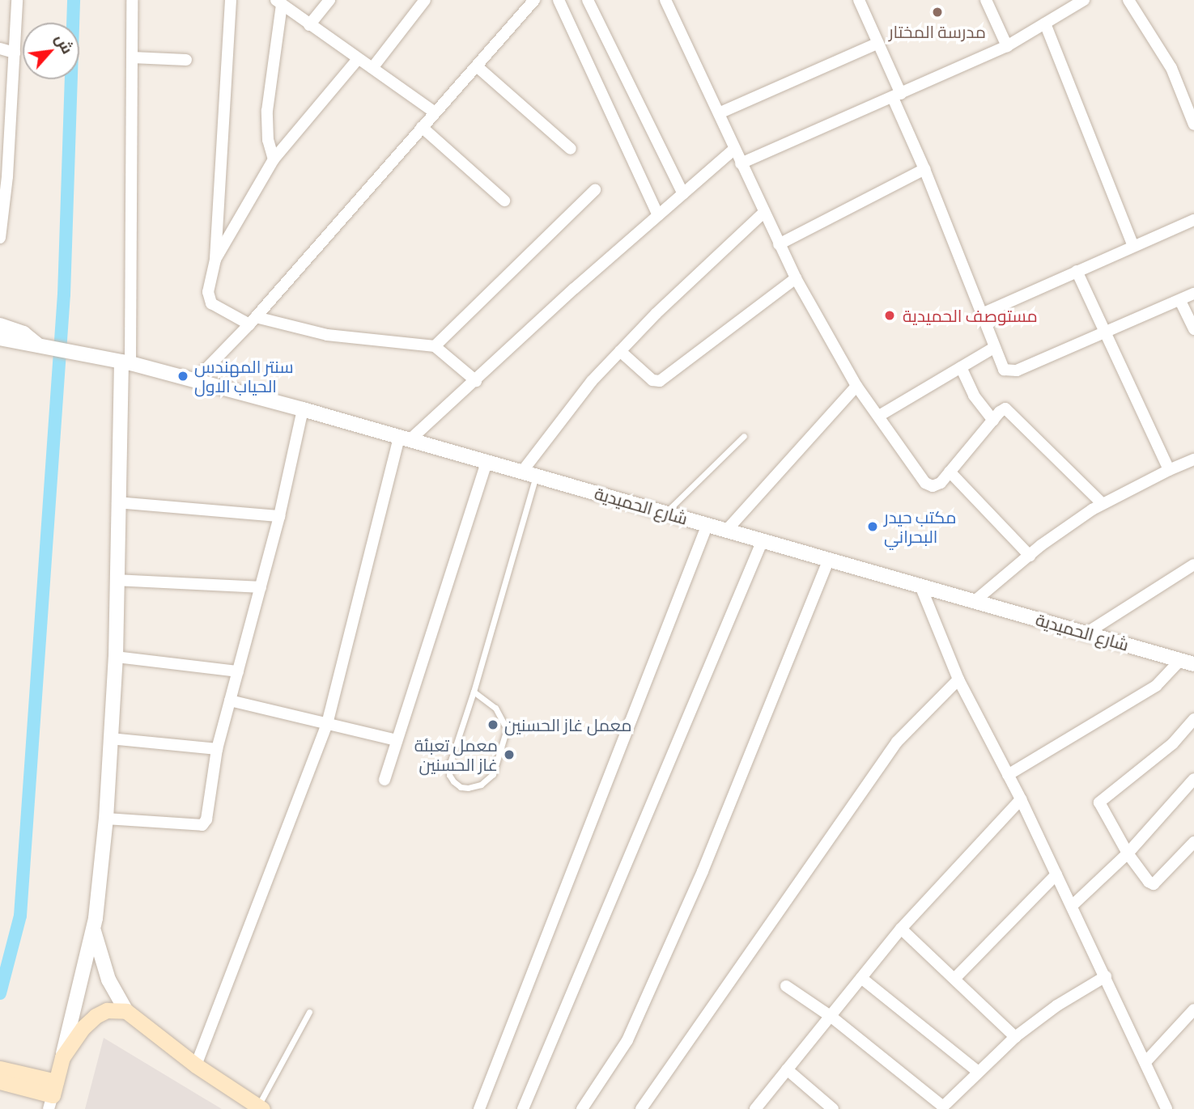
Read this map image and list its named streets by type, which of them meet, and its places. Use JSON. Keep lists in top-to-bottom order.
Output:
{
  "streets": {
    "street": ["شارع الحميدية"]
  },
  "places": [
    "مدرسة المختار",
    "مستوصف الحميدية",
    "سنتر المهندس الحياب الاول",
    "مكتب حيدر البحراني",
    "معمل غاز الحسنين",
    "معمل تعبئة غاز الحسنين"
  ],
  "north": "top right"
}
